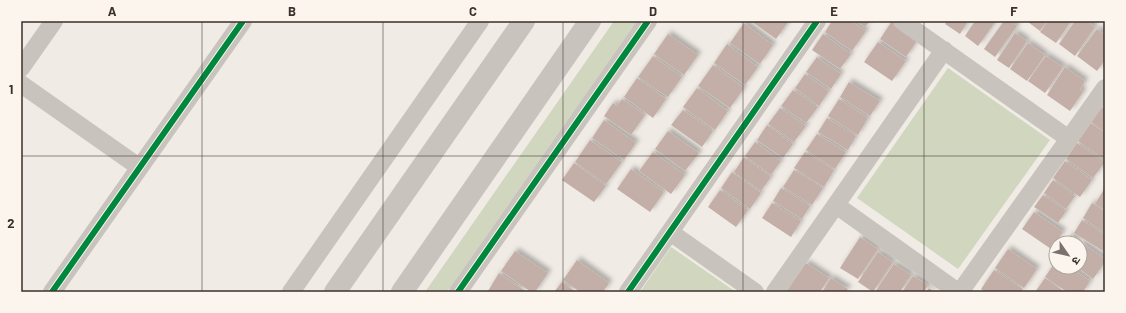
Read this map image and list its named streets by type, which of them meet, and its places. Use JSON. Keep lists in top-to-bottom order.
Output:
{
  "north": "bottom right",
  "grid": {
    "columns": [
      "A",
      "B",
      "C",
      "D",
      "E",
      "F"
    ],
    "rows": ["1", "2"]
  }
}
